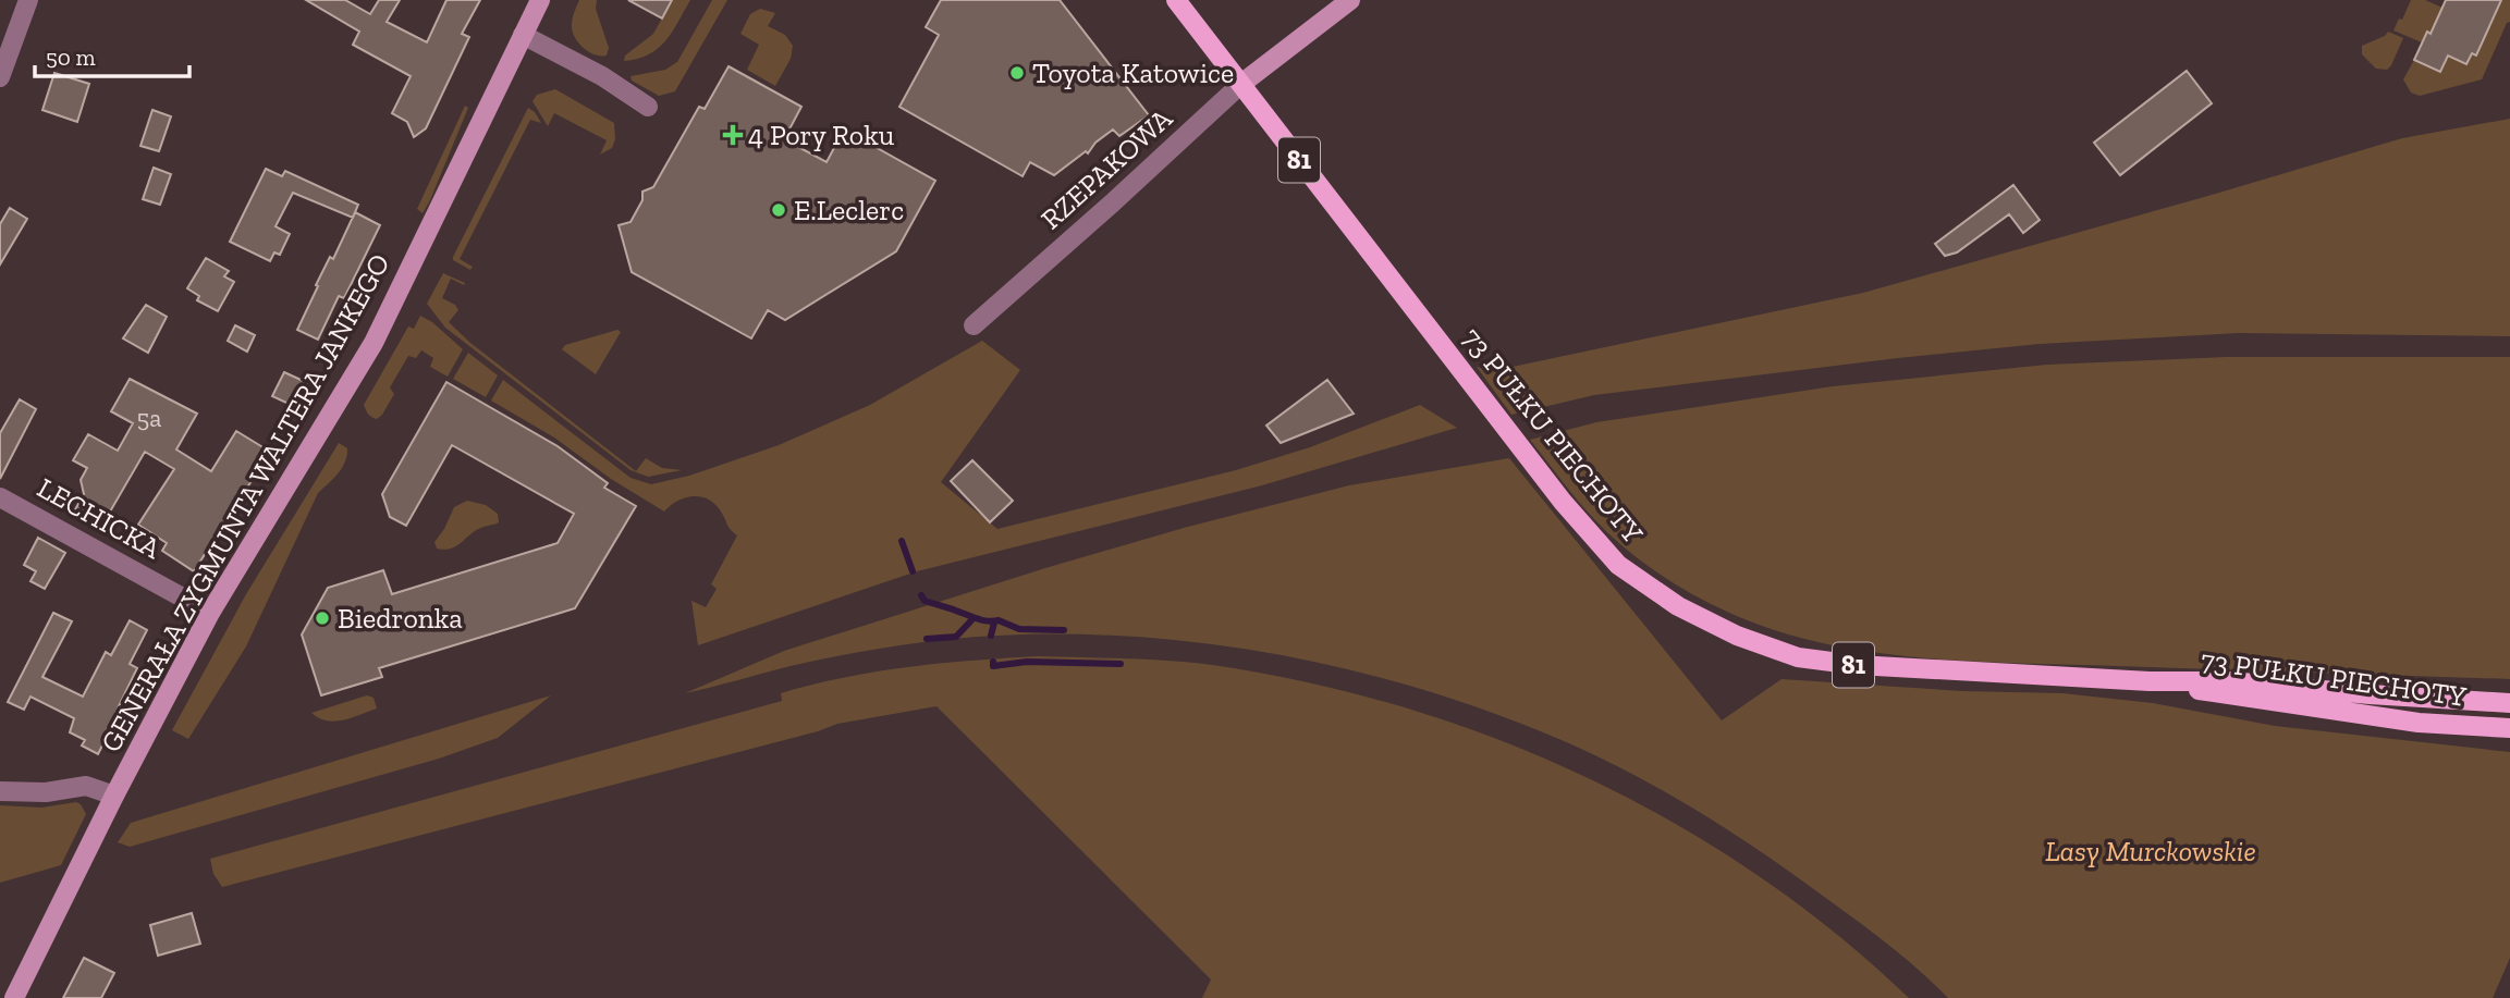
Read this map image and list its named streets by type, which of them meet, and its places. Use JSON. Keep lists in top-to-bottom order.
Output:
{
  "streets": {
    "main road": ["81", "73 PUŁKU PIECHOTY"],
    "street": ["RZEPAKOWA", "GENERAŁA ZYGMUNTA WALTERA JANKEGO", "LECHICKA"]
  },
  "crossings": [
    ["81", "RZEPAKOWA"],
    ["81", "73 PUŁKU PIECHOTY"],
    ["RZEPAKOWA", "73 PUŁKU PIECHOTY"],
    ["GENERAŁA ZYGMUNTA WALTERA JANKEGO", "LECHICKA"]
  ],
  "parks": ["Lasy Murckowskie"],
  "places": {
    "other": ["Toyota Katowice", "E.Leclerc", "Biedronka"],
    "health": ["4 Pory Roku"]
  },
  "house_numbers": ["5a"],
  "scale_bar": "50 m"
}
